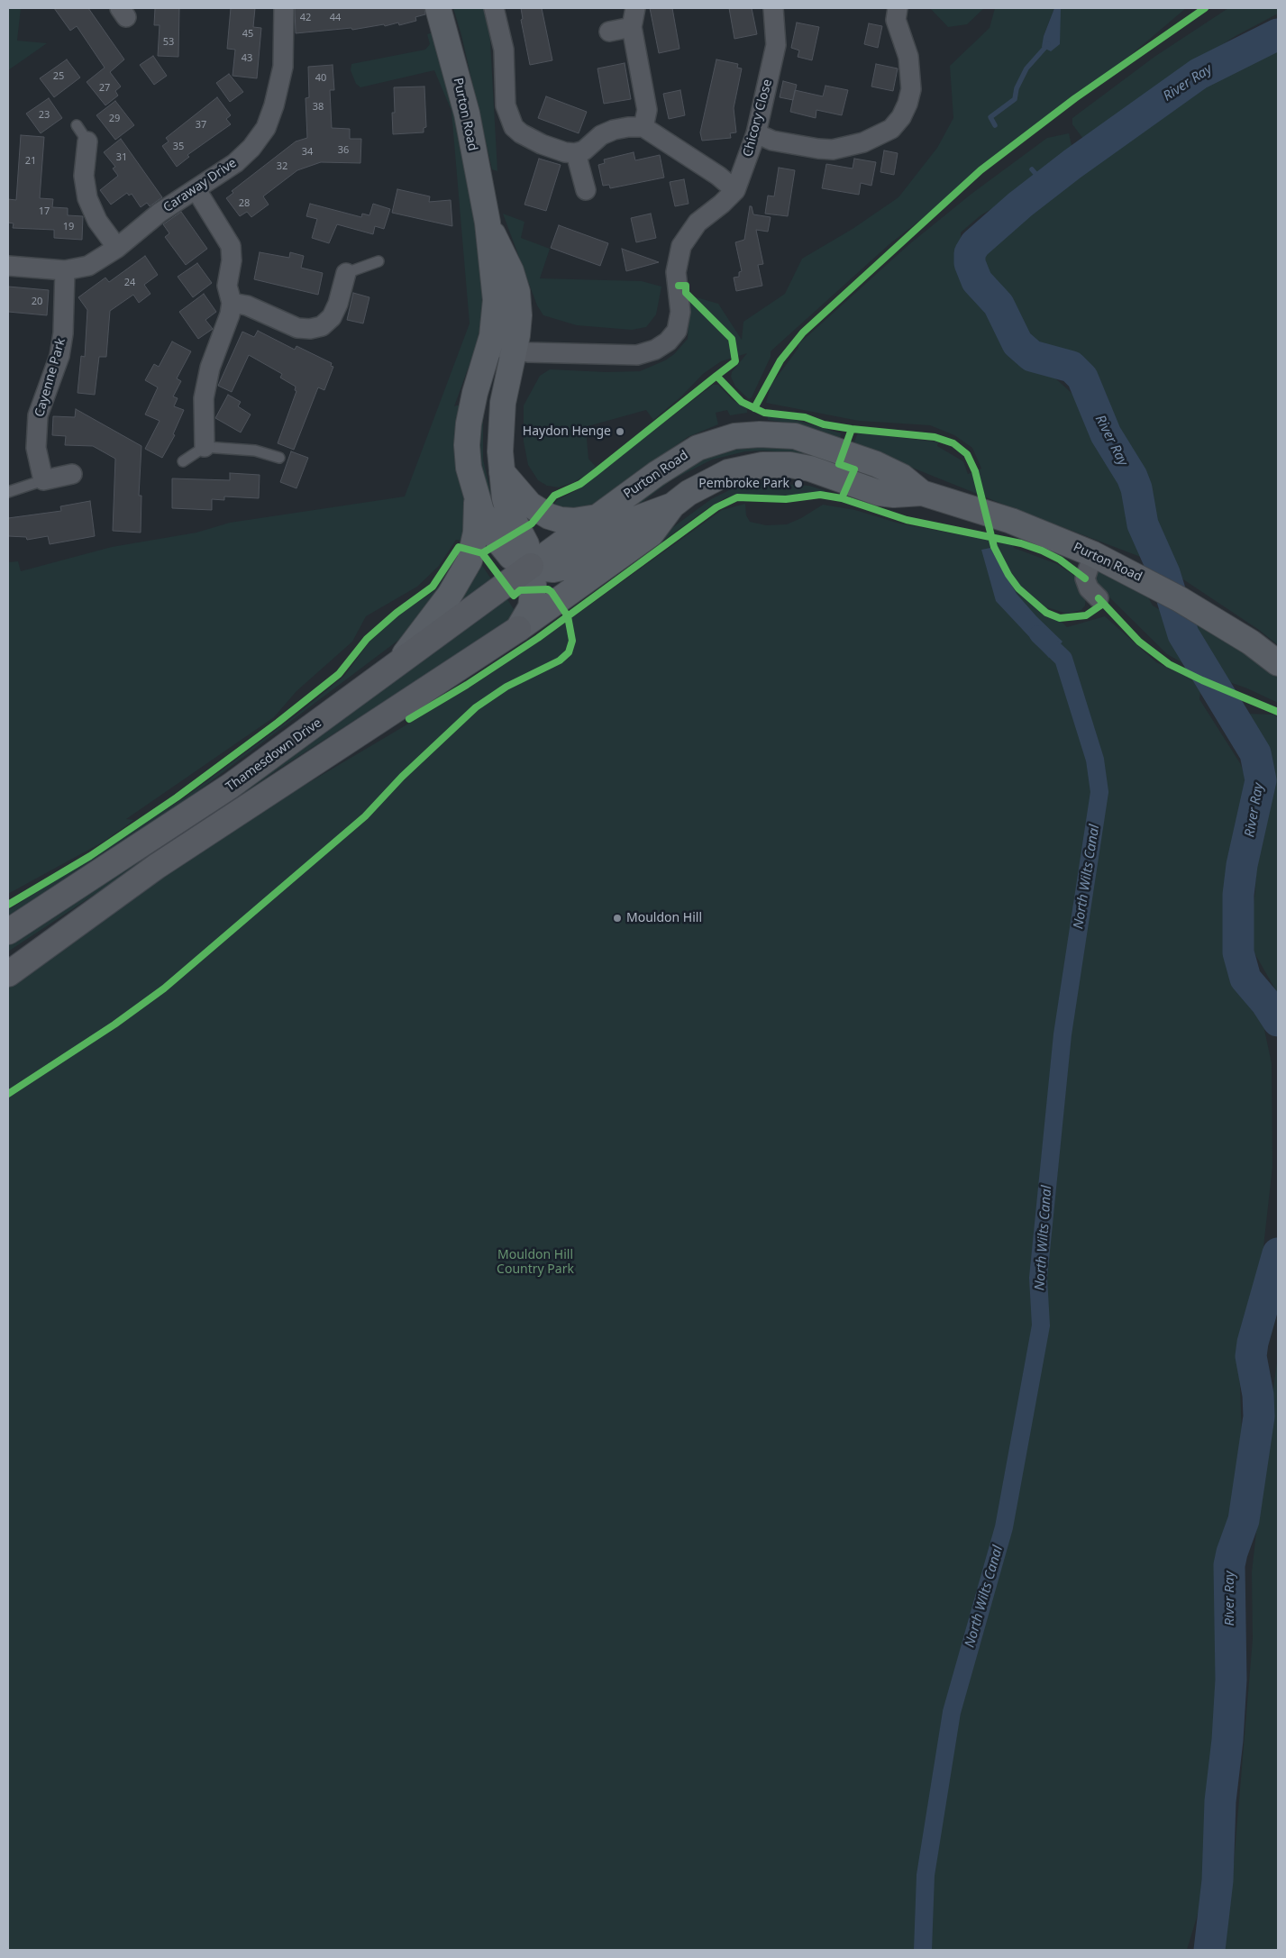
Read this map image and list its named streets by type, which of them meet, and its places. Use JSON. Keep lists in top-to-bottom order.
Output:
{
  "streets": {
    "main road": ["Purton Road", "Thamesdown Drive"],
    "street": ["Chicory Close", "Caraway Drive", "Cayenne Park"]
  },
  "crossings": [
    ["Purton Road", "Chicory Close"],
    ["Purton Road", "Thamesdown Drive"],
    ["Caraway Drive", "Cayenne Park"]
  ],
  "water": ["River Ray", "North Wilts Canal"],
  "parks": ["Mouldon Hill Country Park"],
  "places": ["Haydon Henge", "Pembroke Park", "Mouldon Hill"],
  "house_numbers": [
    "42",
    "44",
    "45",
    "53",
    "43",
    "25",
    "40",
    "27",
    "38",
    "23",
    "29",
    "37",
    "35",
    "36",
    "34",
    "31",
    "21",
    "32",
    "28",
    "17",
    "19",
    "24",
    "20"
  ]
}
